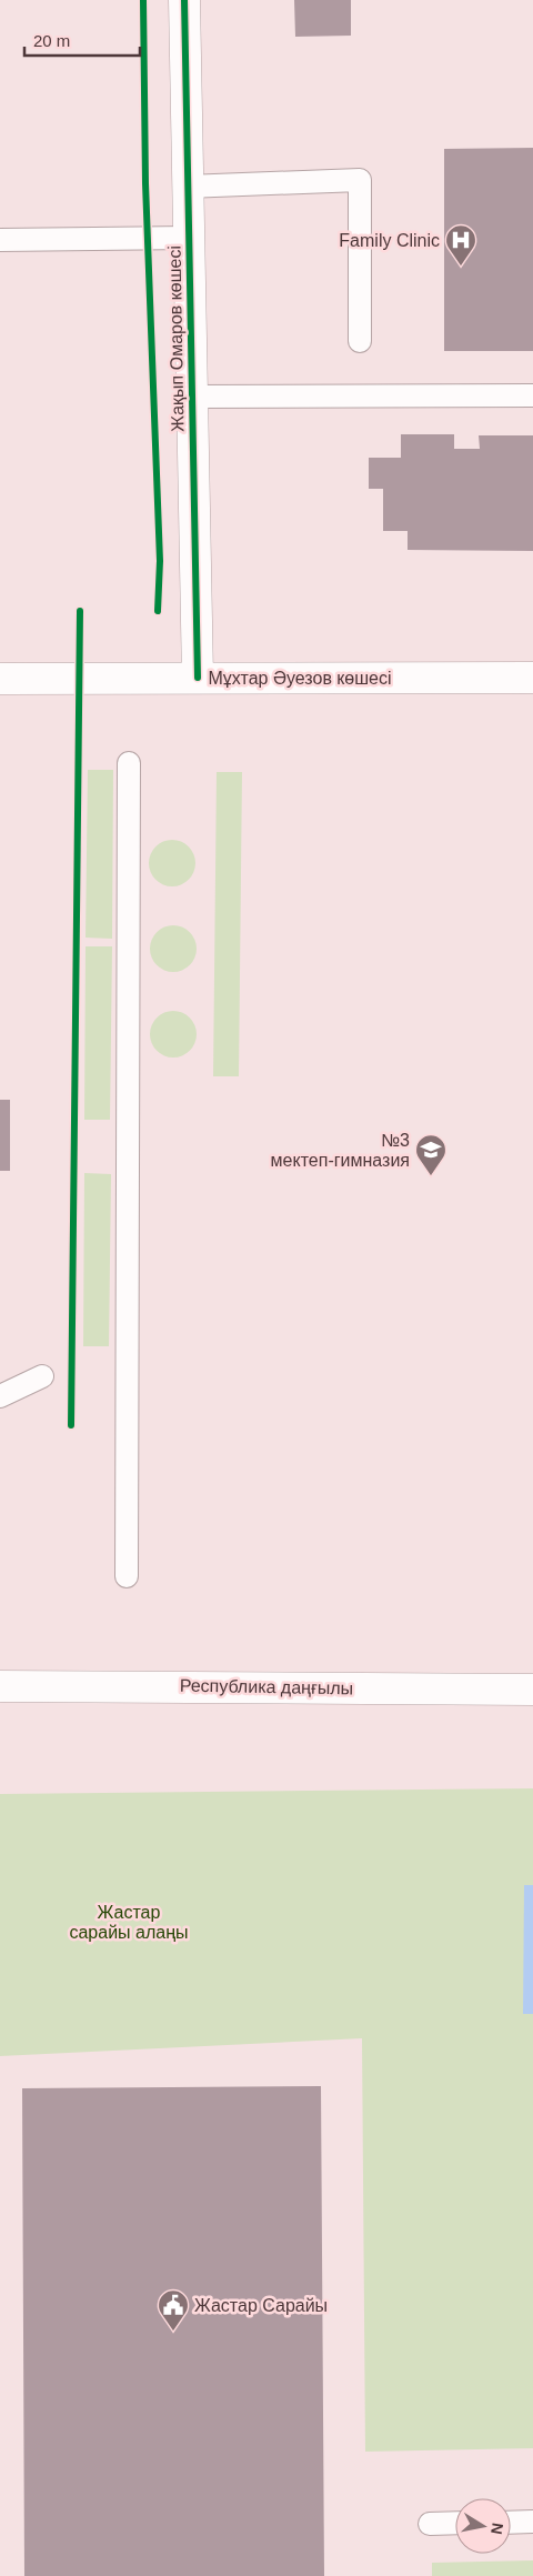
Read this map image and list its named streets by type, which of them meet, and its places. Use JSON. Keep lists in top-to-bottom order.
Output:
{
  "streets": {
    "street": ["Жақып Омаров көшесі", "Мұхтар Әуезов көшесі", "Республика даңғылы"]
  },
  "crossings": [
    ["Жақып Омаров көшесі", "Мұхтар Әуезов көшесі"]
  ],
  "parks": ["Жастар сарайы алаңы"],
  "places": {
    "hospital": ["Family Clinic"],
    "school or university": ["№3 мектеп-гимназия"],
    "public building": ["Жастар Сарайы"]
  },
  "scale_bar": "20 m",
  "north": "right"
}
